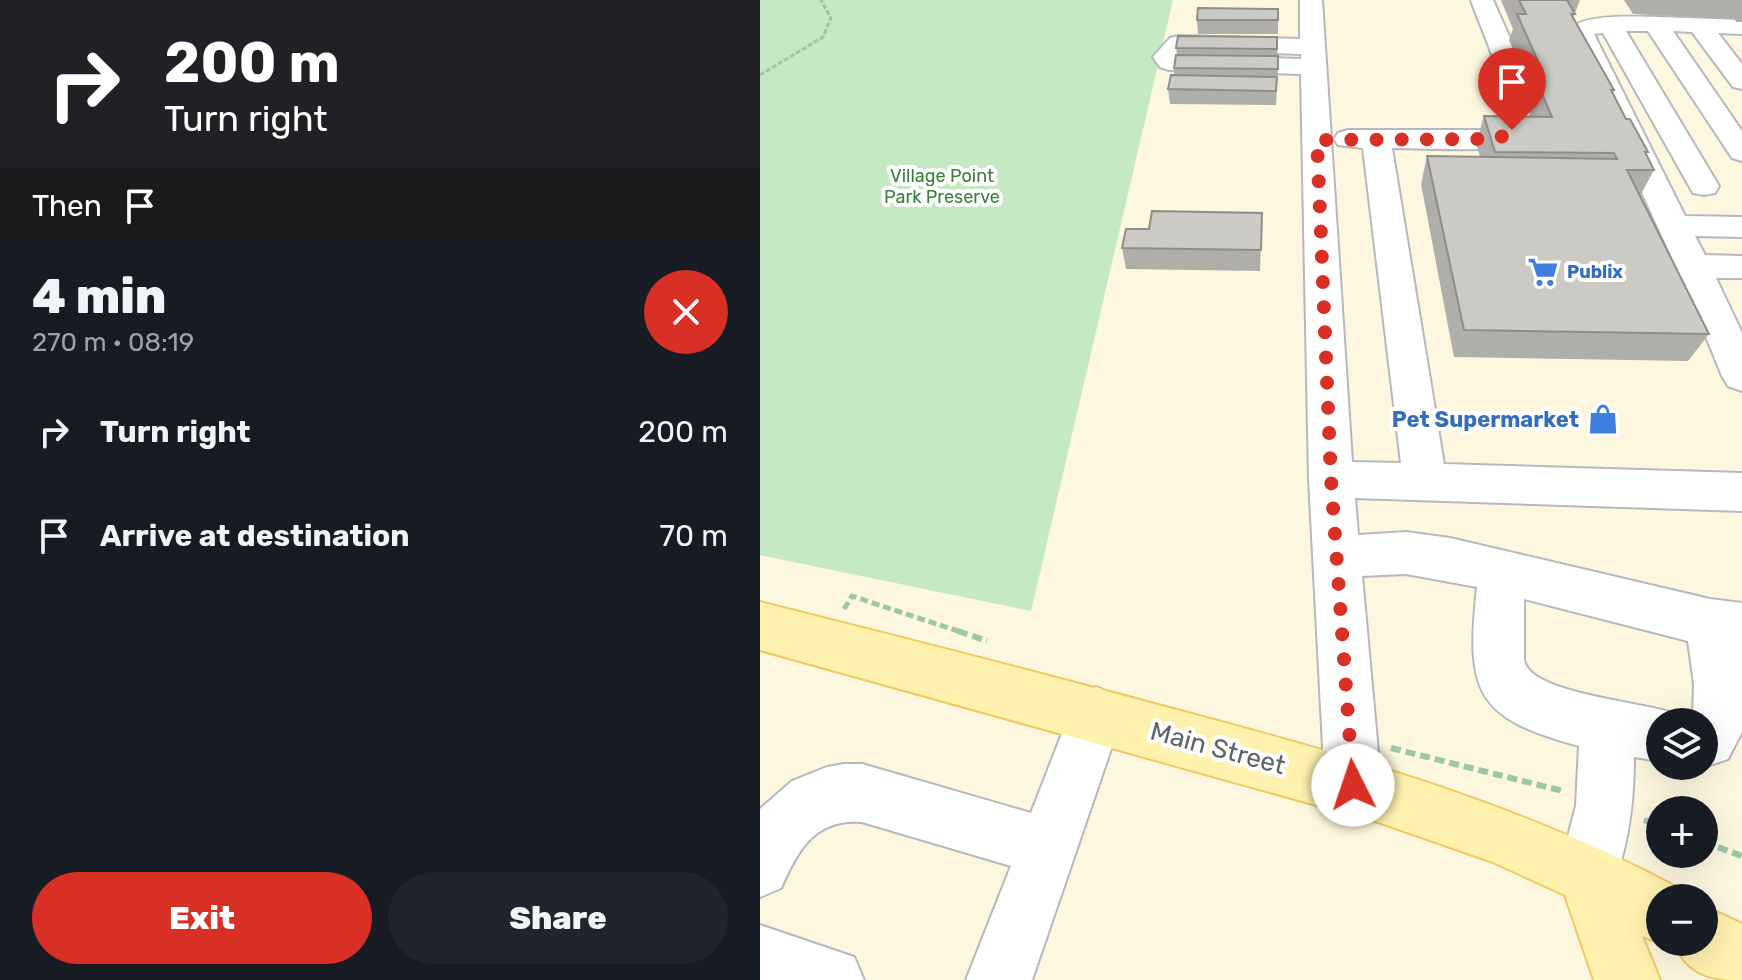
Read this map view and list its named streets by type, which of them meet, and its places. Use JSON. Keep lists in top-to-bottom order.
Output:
{
  "streets": {
    "main road": ["Main Street"]
  },
  "parks": ["Village Point Park Preserve"],
  "places": {
    "supermarket": ["Publix"],
    "shop": ["Pet Supermarket"]
  },
  "page": {
    "turn": ["200 m", "Turn right"],
    "then": "Then",
    "heading": ["4 min", "270 m · 08:19"],
    "list": [
      {
        "name": "Turn right",
        "value": "200 m"
      },
      {
        "name": "Arrive at destination",
        "value": "70 m"
      }
    ],
    "map_buttons": ["+", "−"],
    "buttons": ["Exit", "Share"]
  }
}
